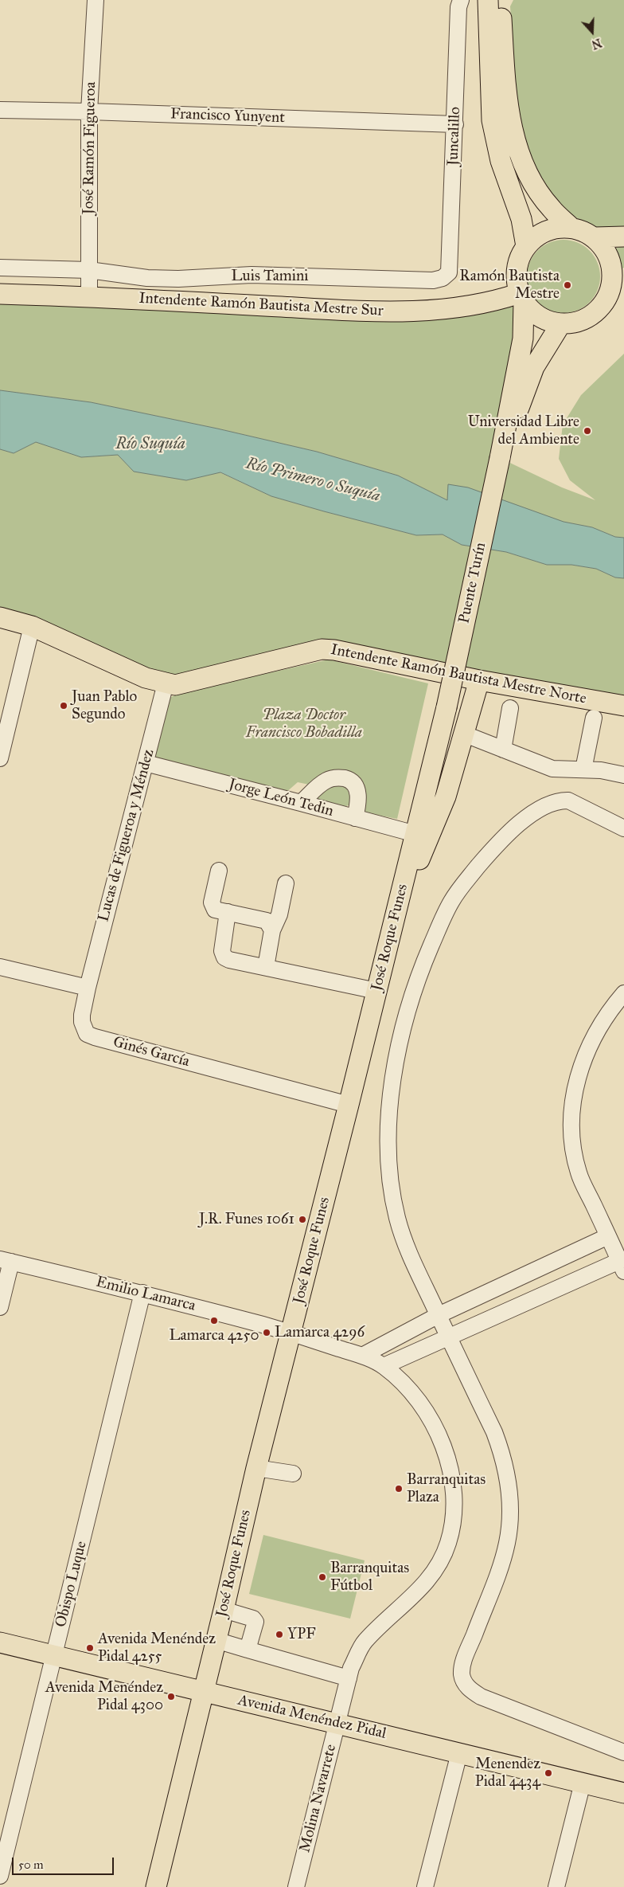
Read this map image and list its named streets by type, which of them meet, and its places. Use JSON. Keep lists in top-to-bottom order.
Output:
{
  "streets": {
    "main road": [
      "Intendente Ramón Bautista Mestre Sur",
      "Puente Turín",
      "Intendente Ramón Bautista Mestre Norte",
      "José Roque Funes",
      "Avenida Menéndez Pidal"
    ],
    "street": [
      "Francisco Yunyent",
      "Juncalillo",
      "José Ramón Figueroa",
      "Luis Tamini",
      "Jorge León Tedin",
      "Lucas de Figueroa y Méndez",
      "Ginés García",
      "Emilio Lamarca",
      "Obispo Luque",
      "Molina Navarrete"
    ]
  },
  "crossings": [
    ["Francisco Yunyent", "Juncalillo"],
    ["Francisco Yunyent", "José Ramón Figueroa"],
    ["Juncalillo", "Luis Tamini"],
    ["José Ramón Figueroa", "Luis Tamini"],
    ["José Ramón Figueroa", "Intendente Ramón Bautista Mestre Sur"],
    ["Intendente Ramón Bautista Mestre Sur", "Puente Turín"],
    ["Puente Turín", "José Roque Funes"],
    ["Intendente Ramón Bautista Mestre Norte", "Lucas de Figueroa y Méndez"],
    ["Jorge León Tedin", "Lucas de Figueroa y Méndez"],
    ["Jorge León Tedin", "José Roque Funes"],
    ["Lucas de Figueroa y Méndez", "Ginés García"],
    ["José Roque Funes", "Ginés García"],
    ["José Roque Funes", "Emilio Lamarca"],
    ["José Roque Funes", "Avenida Menéndez Pidal"],
    ["José Roque Funes", "Molina Navarrete"],
    ["Emilio Lamarca", "Obispo Luque"],
    ["Emilio Lamarca", "Molina Navarrete"],
    ["Obispo Luque", "Avenida Menéndez Pidal"],
    ["Avenida Menéndez Pidal", "Molina Navarrete"]
  ],
  "water": ["Río Suquía", "Río Primero o Suquía"],
  "parks": ["Plaza Doctor Francisco Bobadilla"],
  "places": [
    "Ramón Bautista Mestre",
    "Universidad Libre del Ambiente",
    "Juan Pablo Segundo",
    "J.R. Funes 1061",
    "Lamarca 4250",
    "Lamarca 4296",
    "Barranquitas Plaza",
    "Barranquitas Fútbol",
    "YPF",
    "Avenida Menéndez Pidal 4255",
    "Avenida Menéndez Pidal 4300",
    "Menendez Pidal 4434"
  ],
  "scale_bar": "50 m",
  "north": "bottom"
}
